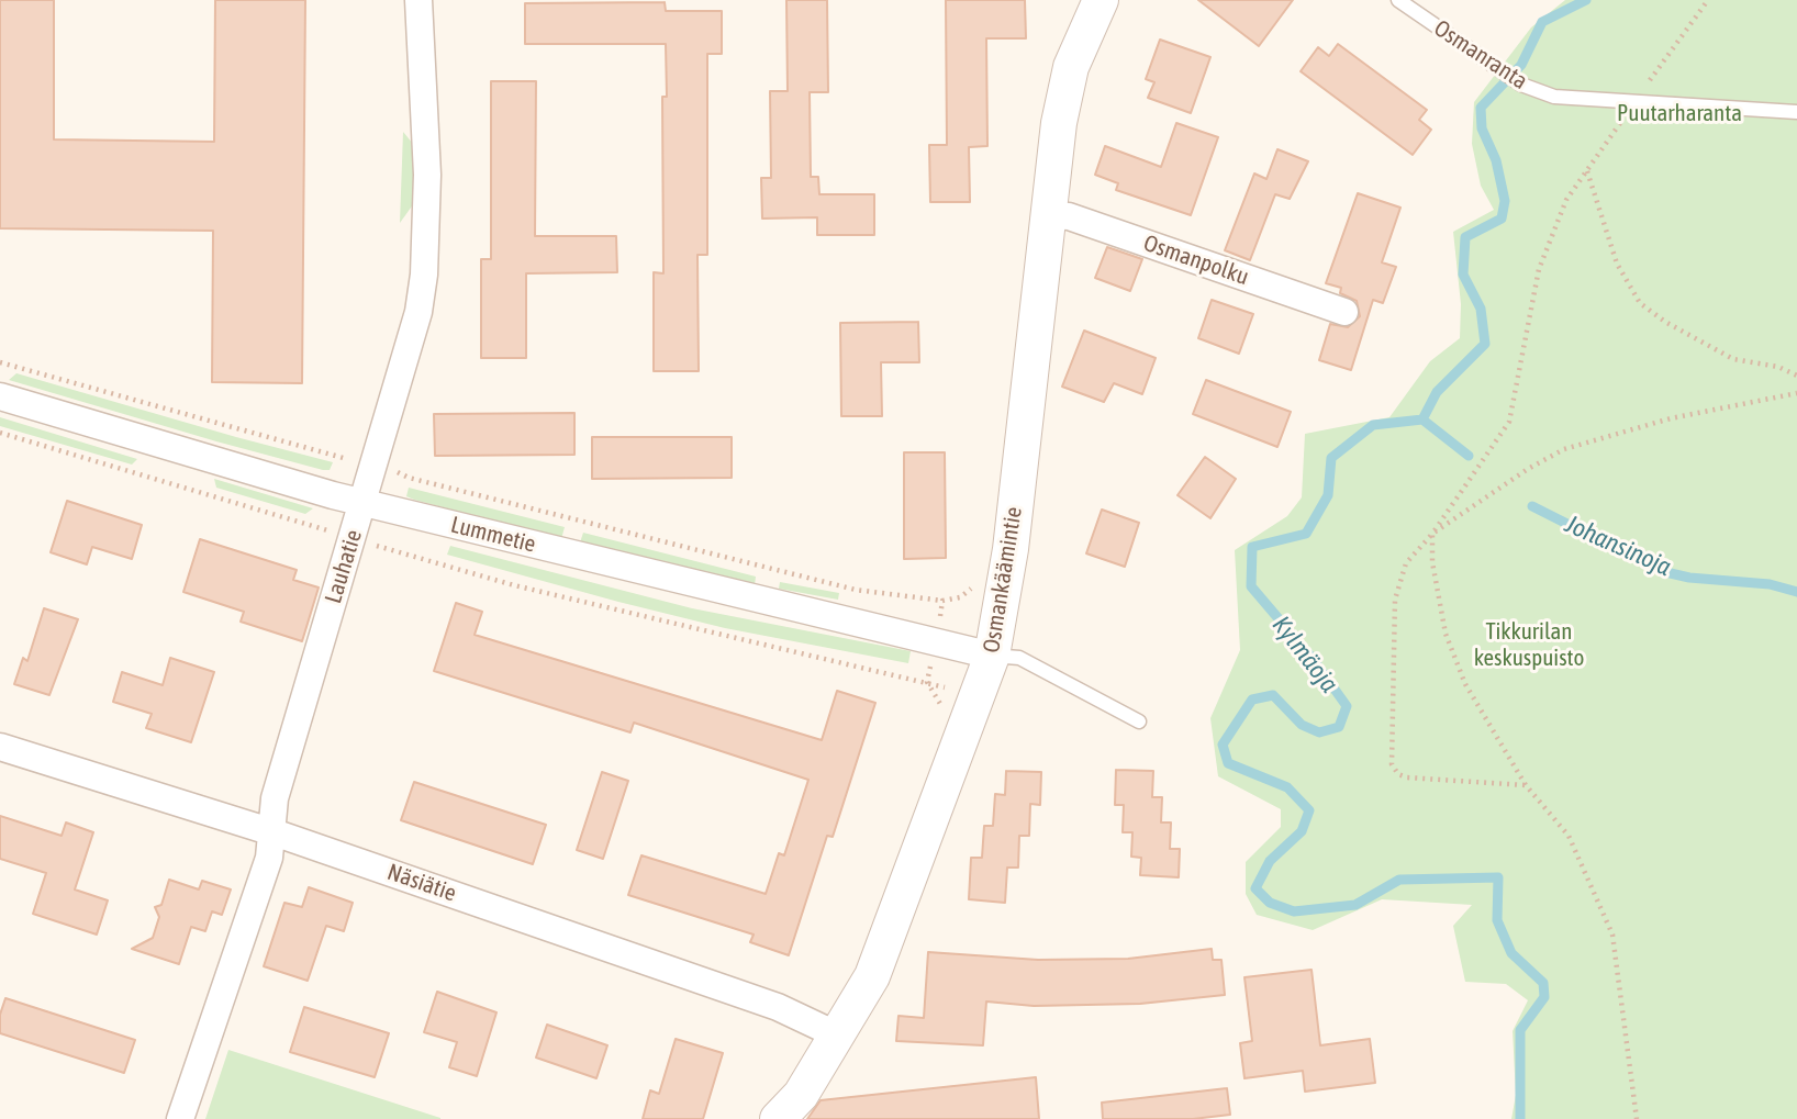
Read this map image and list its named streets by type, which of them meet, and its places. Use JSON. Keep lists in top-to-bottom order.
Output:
{
  "streets": {
    "street": [
      "Osmanpolku",
      "Lummetie",
      "Lauhatie",
      "Osmankäämintie",
      "Näsiätie"
    ],
    "lane": ["Osmanranta"]
  },
  "crossings": [
    ["Osmanpolku", "Osmankäämintie"],
    ["Lummetie", "Lauhatie"],
    ["Lummetie", "Osmankäämintie"],
    ["Lauhatie", "Näsiätie"],
    ["Osmankäämintie", "Näsiätie"]
  ],
  "water": ["Johansinoja", "Kylmäoja"],
  "parks": ["Puutarharanta", "Tikkurilan keskuspuisto"]
}
